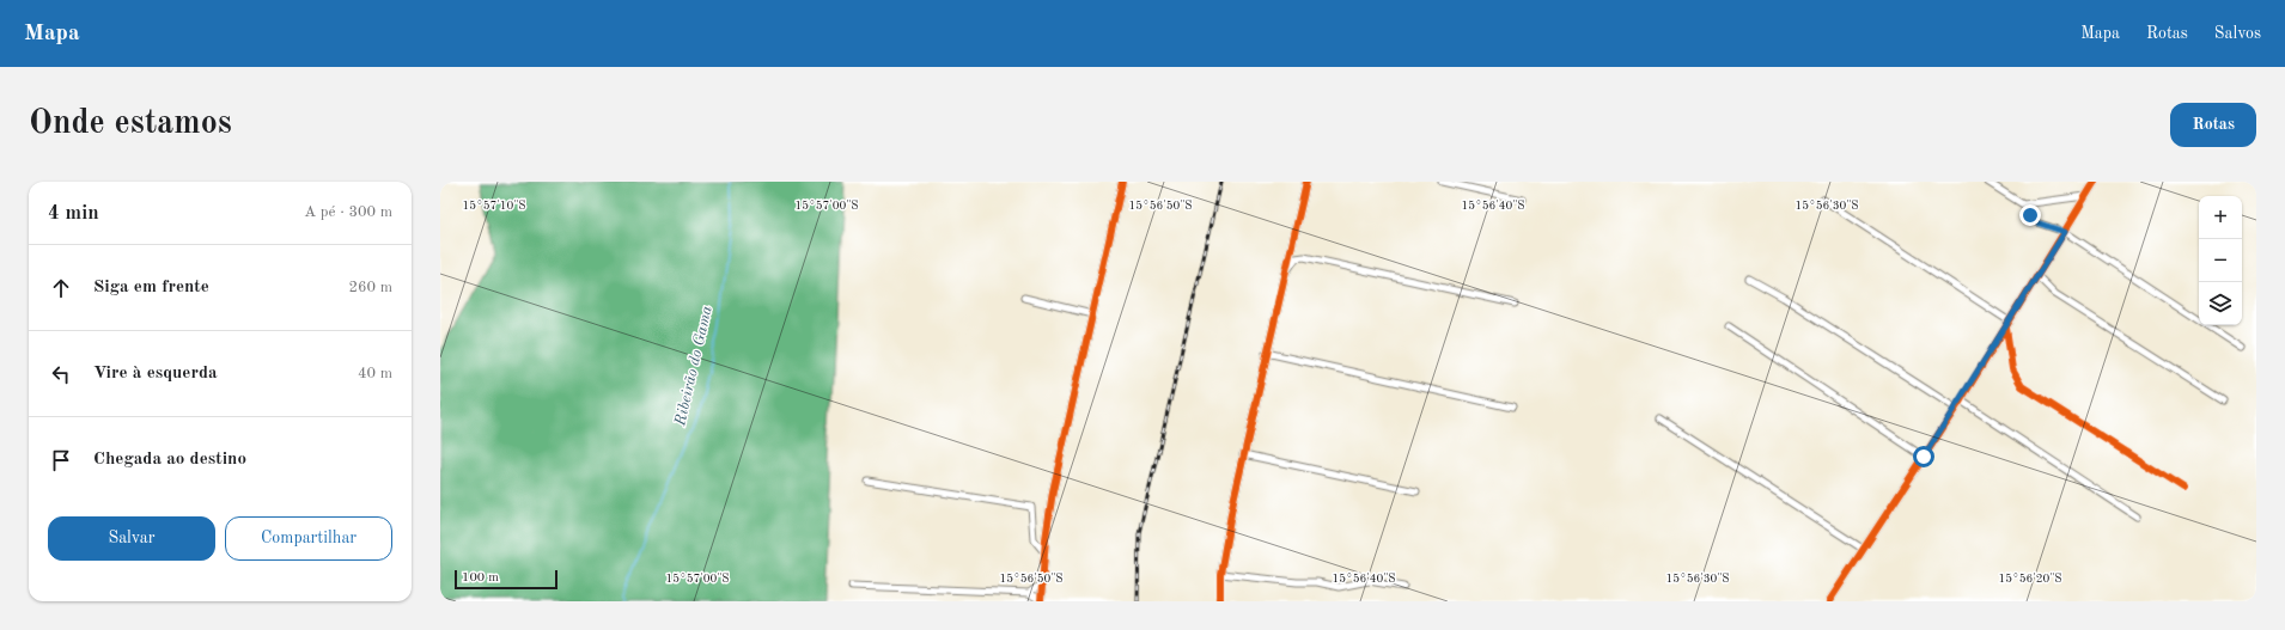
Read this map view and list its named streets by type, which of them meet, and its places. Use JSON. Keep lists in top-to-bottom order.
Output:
{
  "water": ["Ribeirão do Gama"],
  "scale_bar": "100 m",
  "page": {
    "header": "Mapa",
    "nav": ["Mapa", "Rotas", "Salvos"],
    "buttons": [
      "Rotas",
      ["Salvar", "Compartilhar"]
    ],
    "title": "Onde estamos",
    "heading": ["4 min", "A pé · 300 m"],
    "map_buttons": ["+", "−"],
    "list": [
      ["Siga em frente", "260 m"],
      ["Vire à esquerda", "40 m"],
      "Chegada ao destino"
    ],
    "scale": "100 m"
  },
  "coordinates": [
    "15°57'10\"S",
    "15°57'00\"S",
    "15°56'50\"S",
    "15°56'40\"S",
    "15°56'30\"S",
    "15°56'20\"S"
  ]
}
